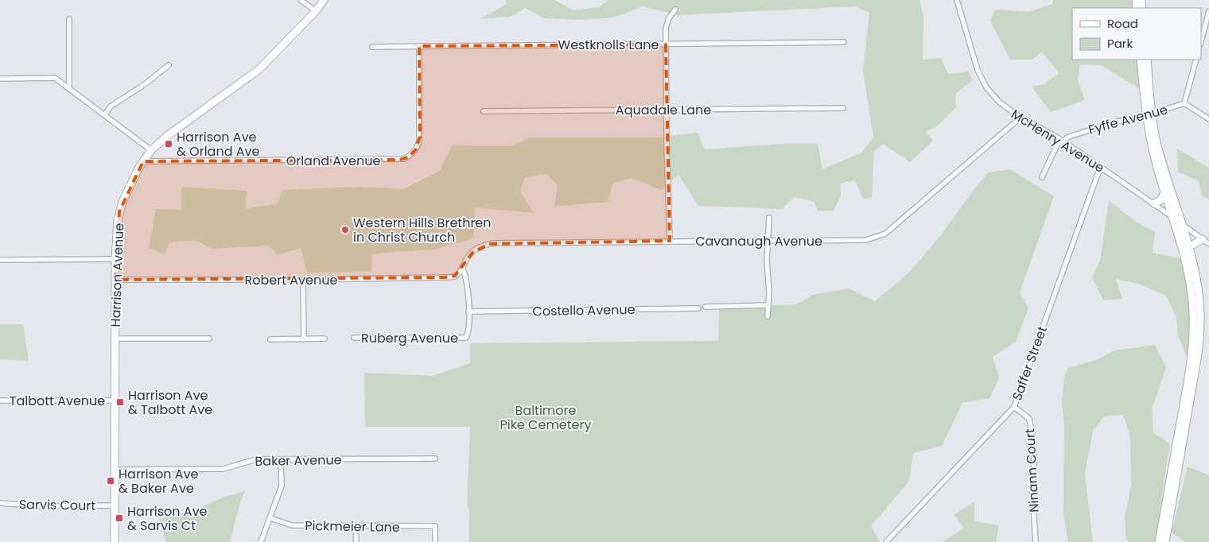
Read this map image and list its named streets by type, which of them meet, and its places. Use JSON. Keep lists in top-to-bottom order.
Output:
{
  "streets": {
    "main road": ["Harrison Avenue"],
    "street": [
      "Westknolls Lane",
      "Aquadale Lane",
      "Fyffe Avenue",
      "McHenry Avenue",
      "Orland Avenue",
      "Cavanaugh Avenue",
      "Robert Avenue",
      "Costello Avenue",
      "Ruberg Avenue",
      "Saffer Street",
      "Talbott Avenue",
      "Baker Avenue",
      "Ninann Court",
      "Sarvis Court",
      "Pickmeier Lane"
    ]
  },
  "crossings": [
    ["Westknolls Lane", "Orland Avenue"],
    ["Fyffe Avenue", "McHenry Avenue"],
    ["McHenry Avenue", "Cavanaugh Avenue"],
    ["McHenry Avenue", "Saffer Street"],
    ["Orland Avenue", "Harrison Avenue"],
    ["Cavanaugh Avenue", "Robert Avenue"],
    ["Harrison Avenue", "Robert Avenue"],
    ["Harrison Avenue", "Talbott Avenue"],
    ["Harrison Avenue", "Baker Avenue"],
    ["Harrison Avenue", "Sarvis Court"],
    ["Costello Avenue", "Ruberg Avenue"],
    ["Saffer Street", "Ninann Court"]
  ],
  "parks": ["Baltimore Pike Cemetery"],
  "places": {
    "transit": [
      "Harrison Ave & Orland Ave",
      "Harrison Ave & Talbott Ave",
      "Harrison Ave & Baker Ave",
      "Harrison Ave & Sarvis Ct"
    ],
    "other": ["Western Hills Brethren in Christ Church"]
  },
  "legend": ["Road", "Park"]
}
